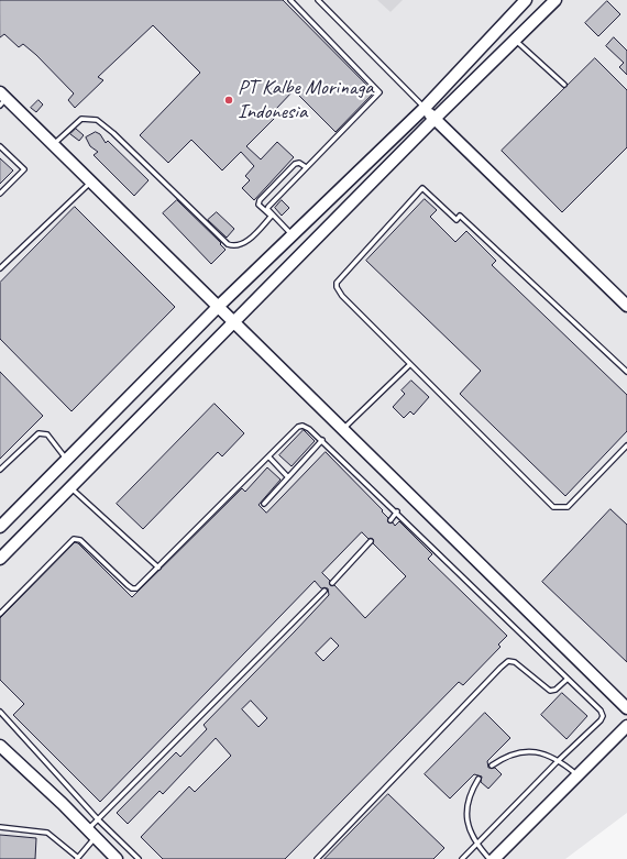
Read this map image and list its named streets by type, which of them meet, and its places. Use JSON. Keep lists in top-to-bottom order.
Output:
{
  "places": ["PT Kalbe Morinaga Indonesia"]
}
